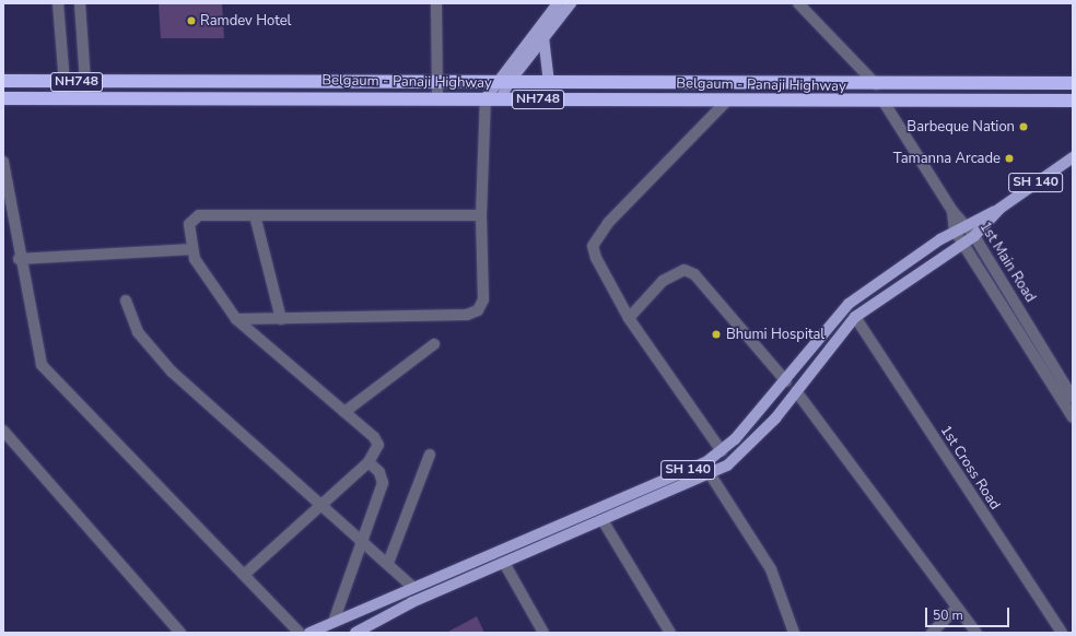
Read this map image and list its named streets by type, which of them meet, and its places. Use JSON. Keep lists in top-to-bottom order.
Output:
{
  "streets": {
    "highway": ["NH748", "Belgaum - Panaji Highway"],
    "main road": ["SH 140"],
    "street": ["1st Main Road", "1st Cross Road"]
  },
  "crossings": [
    ["Belgaum - Panaji Highway", "1st Main Road"],
    ["SH 140", "1st Main Road"],
    ["SH 140", "1st Cross Road"]
  ],
  "places": [
    "Ramdev Hotel",
    "Barbeque Nation",
    "Tamanna Arcade",
    "Bhumi Hospital"
  ],
  "scale_bar": "50 m"
}
